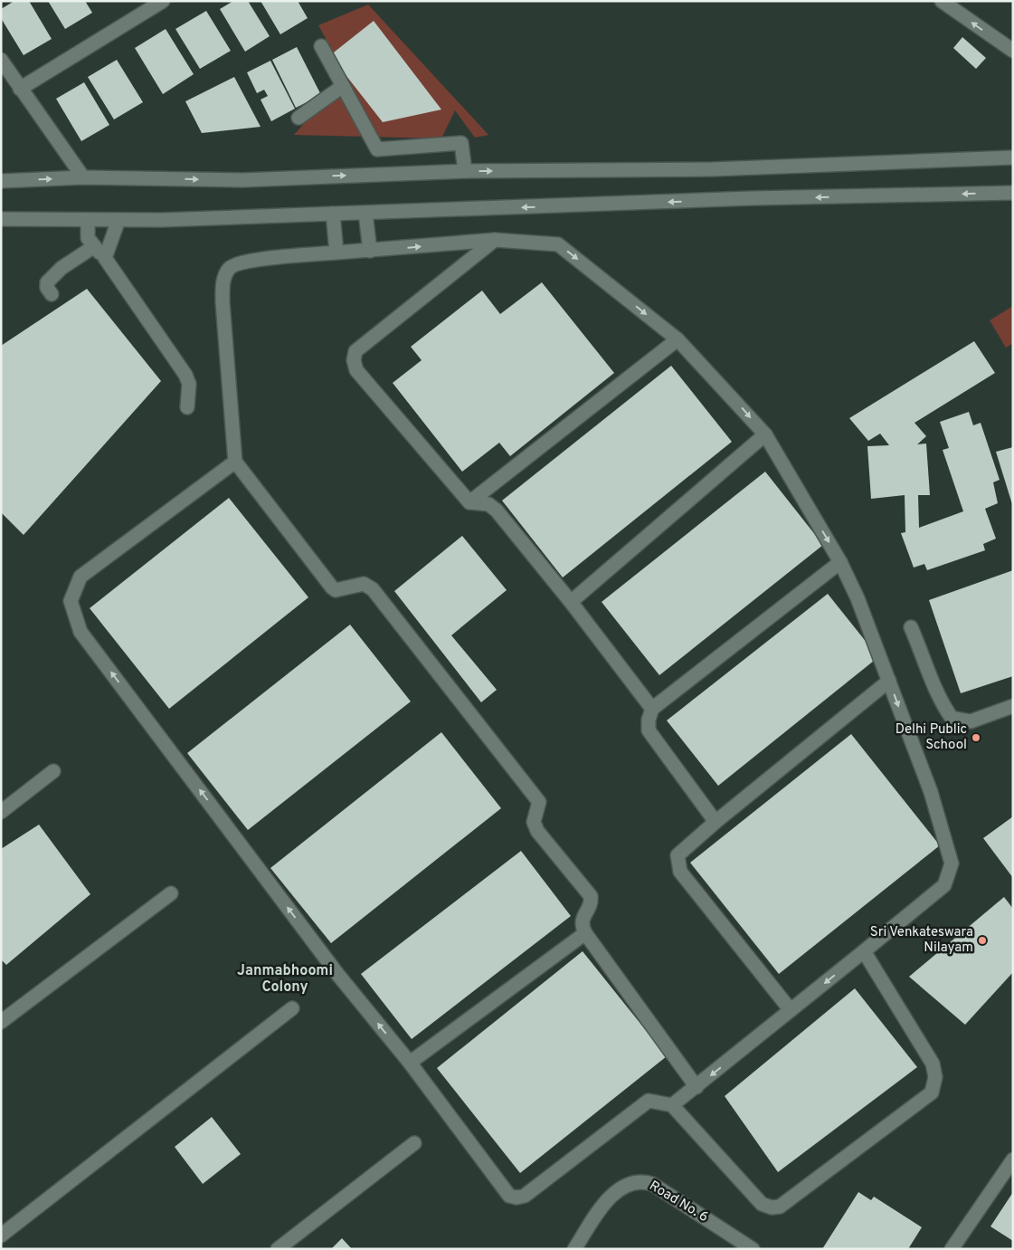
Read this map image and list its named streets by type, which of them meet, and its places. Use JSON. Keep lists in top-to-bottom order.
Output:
{
  "streets": {
    "street": ["Road No. 6"]
  },
  "districts": ["Janmabhoomi Colony"],
  "places": ["Delhi Public School", "Sri Venkateswara Nilayam"]
}
